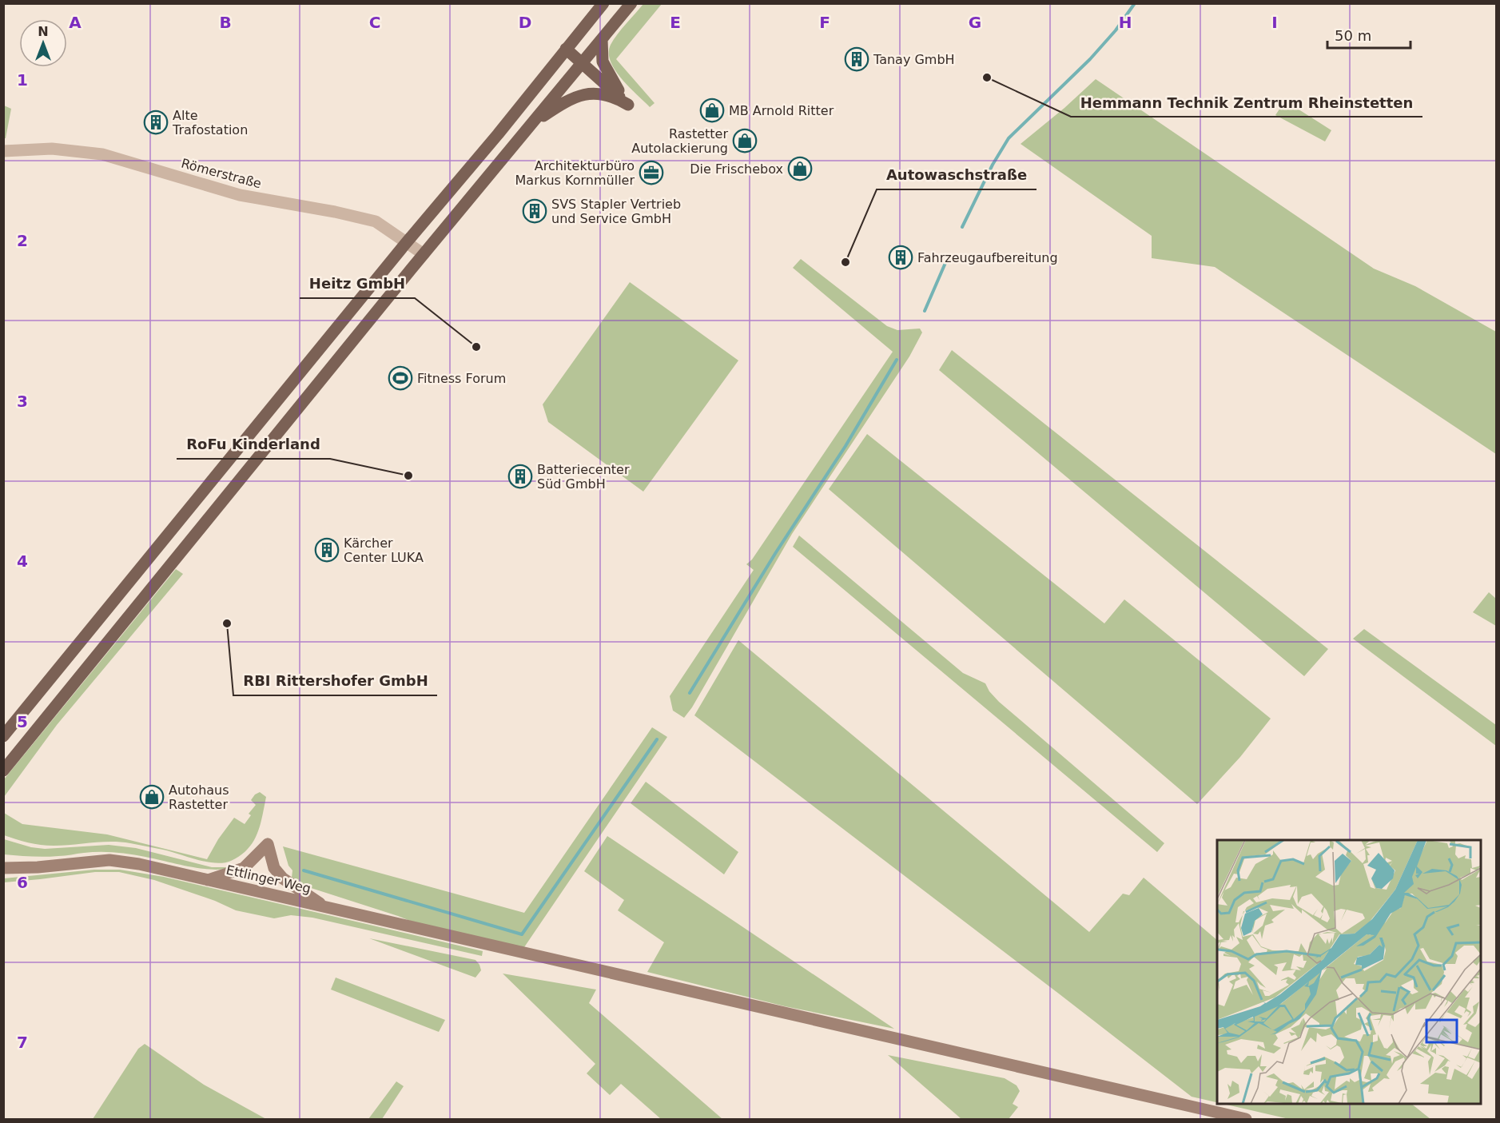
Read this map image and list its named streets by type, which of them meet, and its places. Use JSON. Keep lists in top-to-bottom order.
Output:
{
  "streets": {
    "main road": ["Ettlinger Weg"],
    "street": ["Römerstraße"]
  },
  "places": {
    "building": [
      "Tanay GmbH",
      "Alte Trafostation",
      "SVS Stapler Vertrieb und Service GmbH",
      "Fahrzeugaufbereitung",
      "Batteriecenter Süd GmbH",
      "Kärcher Center LUKA"
    ],
    "other": [
      "Hemmann Technik Zentrum Rheinstetten",
      "Autowaschstraße",
      "Heitz GmbH",
      "RoFu Kinderland",
      "RBI Rittershofer GmbH"
    ],
    "shop": [
      "MB Arnold Ritter",
      "Rastetter Autolackierung",
      "Die Frischebox",
      "Autohaus Rastetter"
    ],
    "office": ["Architekturbüro Markus Kornmüller"],
    "sports": ["Fitness Forum"]
  },
  "scale_bar": "50 m",
  "north": "top",
  "grid": {
    "columns": [
      "A",
      "B",
      "C",
      "D",
      "E",
      "F",
      "G",
      "H",
      "I"
    ],
    "rows": [
      "1",
      "2",
      "3",
      "4",
      "5",
      "6",
      "7"
    ]
  }
}
